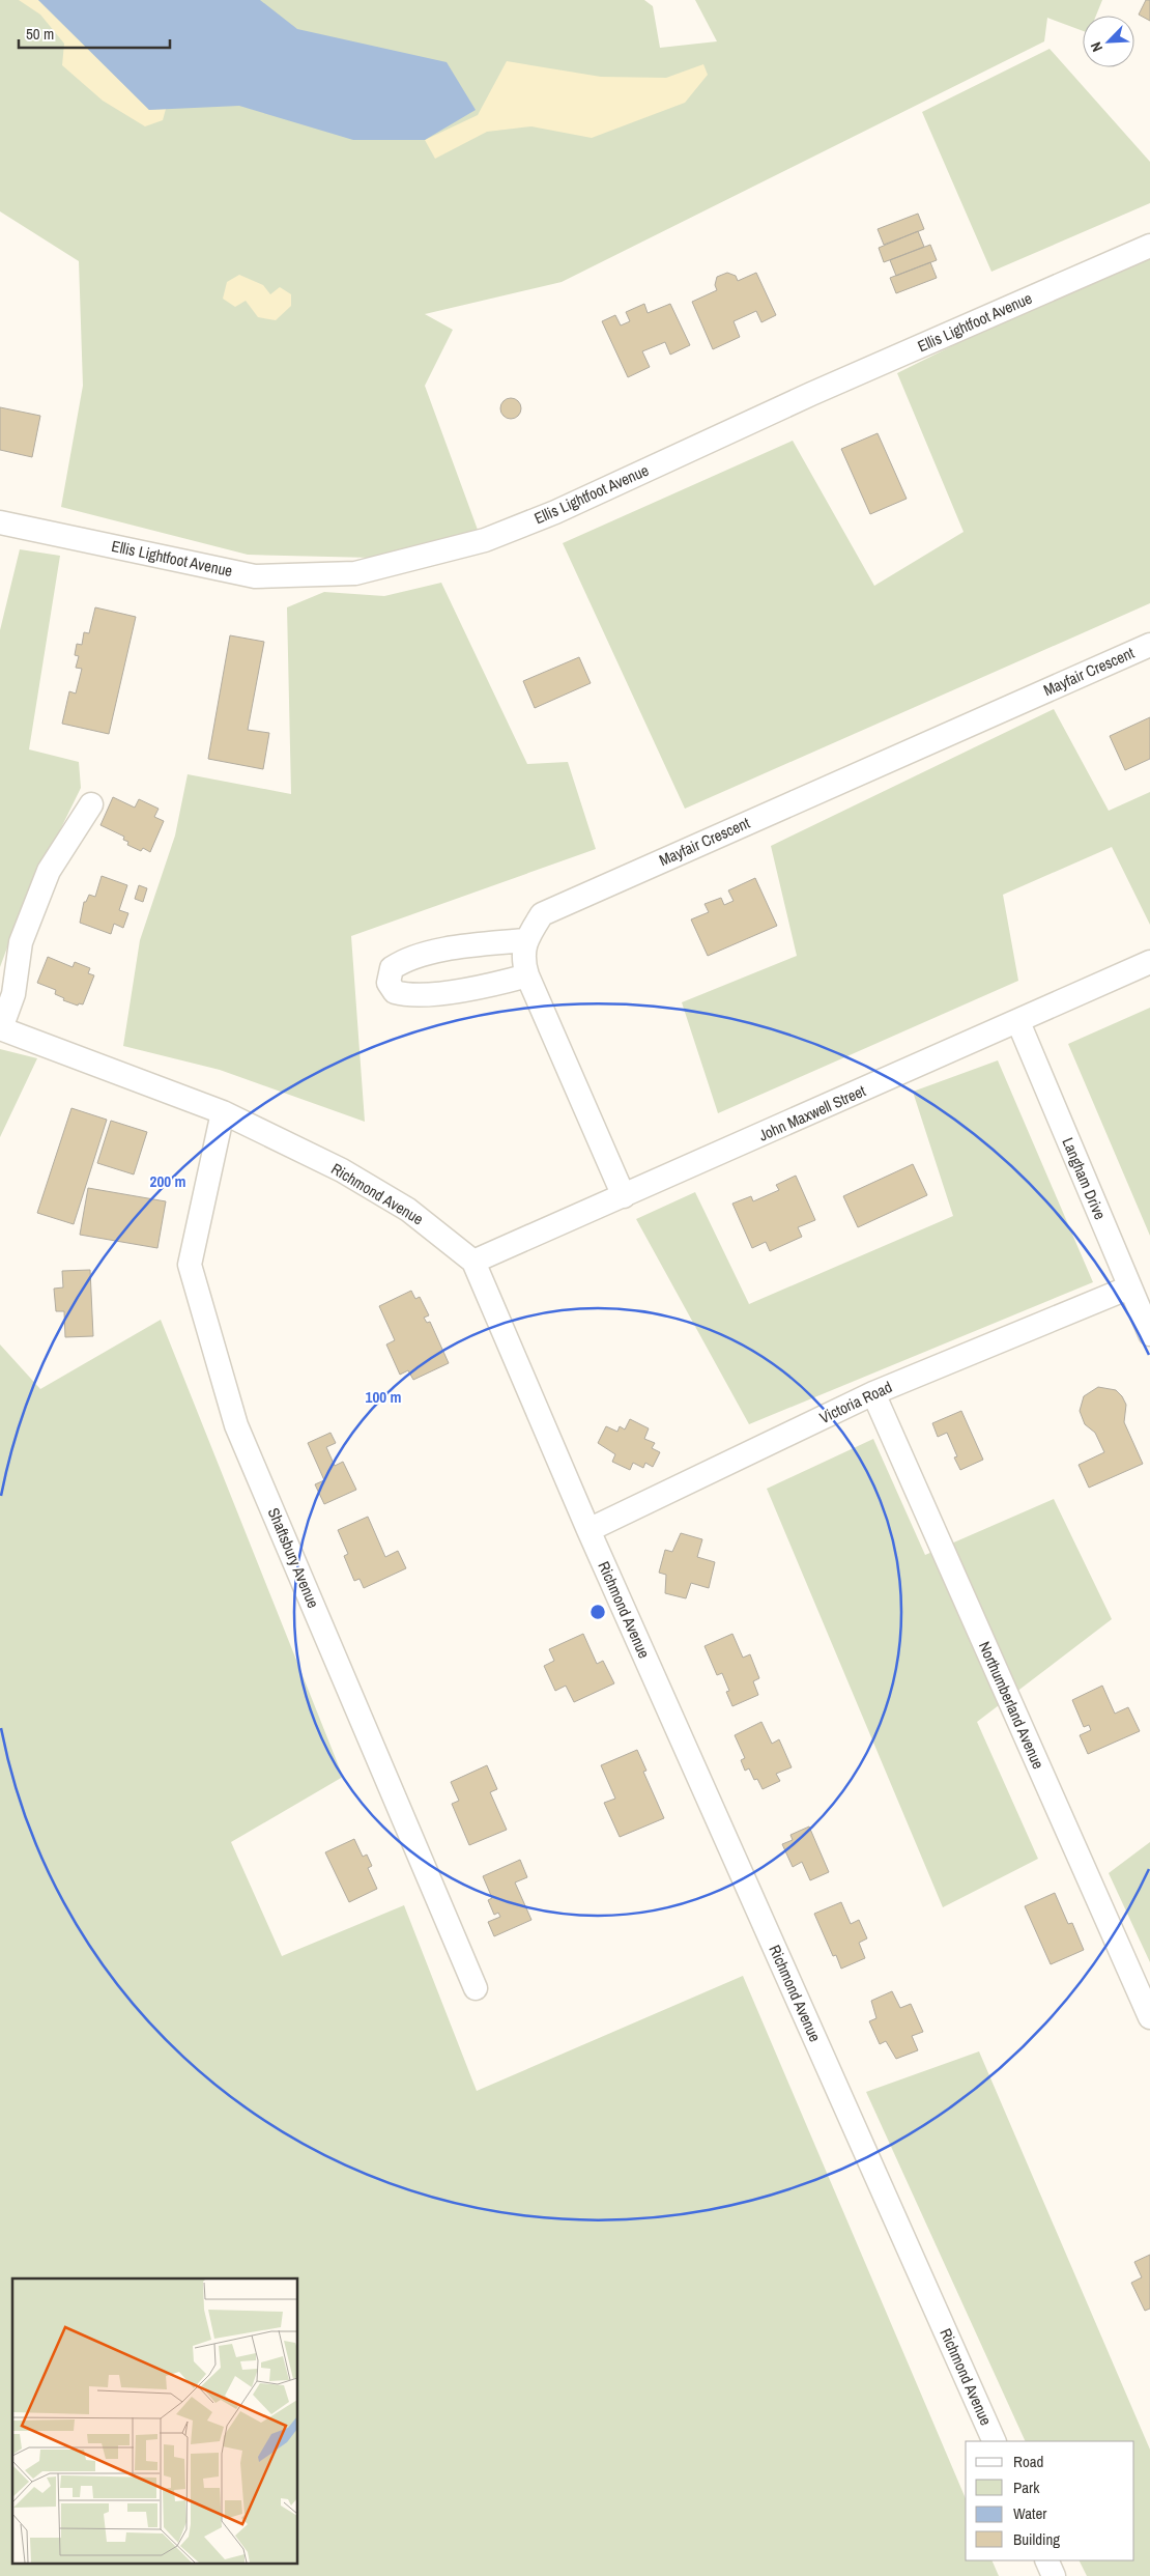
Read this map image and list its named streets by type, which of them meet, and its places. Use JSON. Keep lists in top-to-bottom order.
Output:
{
  "streets": {
    "street": [
      "Ellis Lightfoot Avenue",
      "Mayfair Crescent",
      "John Maxwell Street",
      "Langham Drive",
      "Richmond Avenue",
      "Victoria Road",
      "Shaftsbury Avenue",
      "Northumberland Avenue"
    ]
  },
  "crossings": [
    ["John Maxwell Street", "Langham Drive"],
    ["John Maxwell Street", "Richmond Avenue"],
    ["Langham Drive", "Victoria Road"],
    ["Richmond Avenue", "Victoria Road"],
    ["Richmond Avenue", "Shaftsbury Avenue"],
    ["Victoria Road", "Northumberland Avenue"]
  ],
  "legend": [
    "Road",
    "Park",
    "Water",
    "Building"
  ],
  "scale_bar": "50 m",
  "north": "bottom left",
  "rings": ["200 m", "100 m"]
}
